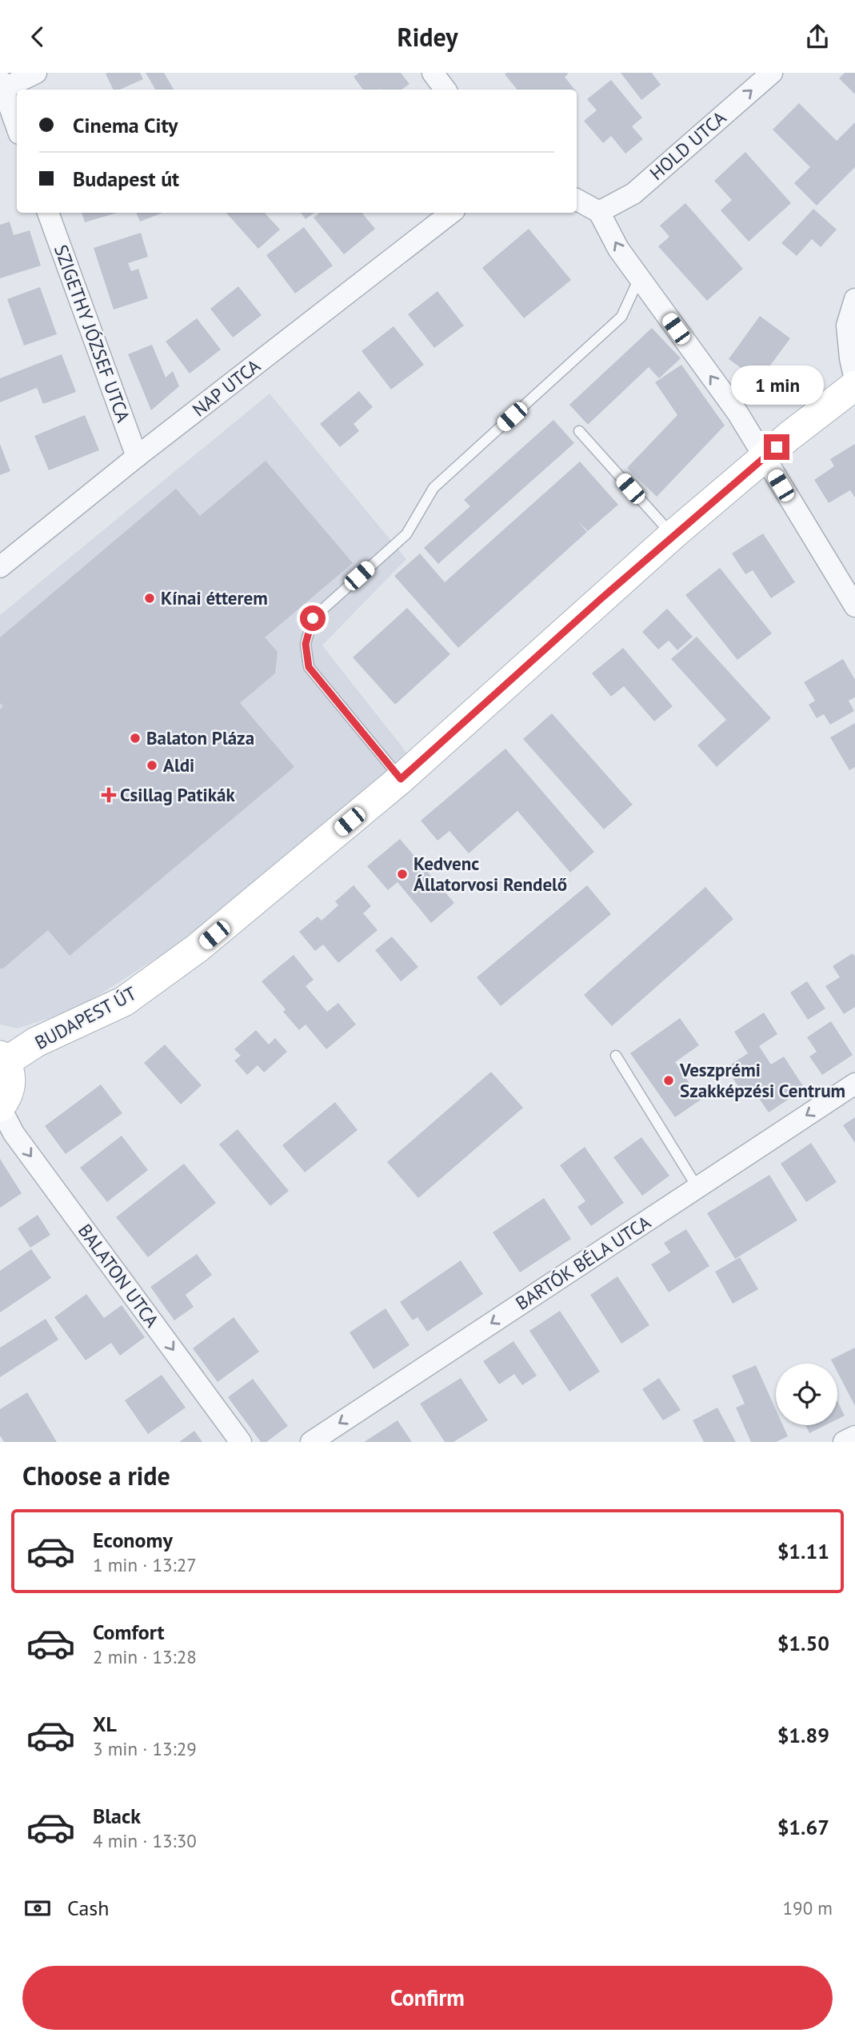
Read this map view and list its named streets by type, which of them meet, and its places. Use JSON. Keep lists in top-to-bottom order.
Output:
{
  "streets": {
    "main road": ["BUDAPEST ÚT"],
    "street": [
      "HOLD UTCA",
      "SZIGETHY JÓZSEF UTCA",
      "NAP UTCA",
      "BARTÓK BÉLA UTCA",
      "BALATON UTCA"
    ]
  },
  "crossings": [
    ["SZIGETHY JÓZSEF UTCA", "NAP UTCA"],
    ["BUDAPEST ÚT", "BALATON UTCA"]
  ],
  "one_way": ["HOLD UTCA", "BARTÓK BÉLA UTCA", "BALATON UTCA"],
  "places": {
    "other": [
      "Kínai étterem",
      "Balaton Pláza",
      "Aldi",
      "Kedvenc Állatorvosi Rendelő",
      "Veszprémi Szakképzési Centrum"
    ],
    "health": ["Csillag Patikák"]
  },
  "page": {
    "header": "Ridey",
    "banner": ["Cinema City", "Budapest út"],
    "bubble": "1 min",
    "heading": "Choose a ride",
    "list": [
      {
        "name": "Economy",
        "note": "1 min · 13:27",
        "value": "$1.11"
      },
      {
        "name": "Comfort",
        "note": "2 min · 13:28",
        "value": "$1.50"
      },
      {
        "name": "XL",
        "note": "3 min · 13:29",
        "value": "$1.89"
      },
      {
        "name": "Black",
        "note": "4 min · 13:30",
        "value": "$1.67"
      }
    ],
    "pay": ["Cash", "190 m"],
    "buttons": "Confirm"
  }
}
